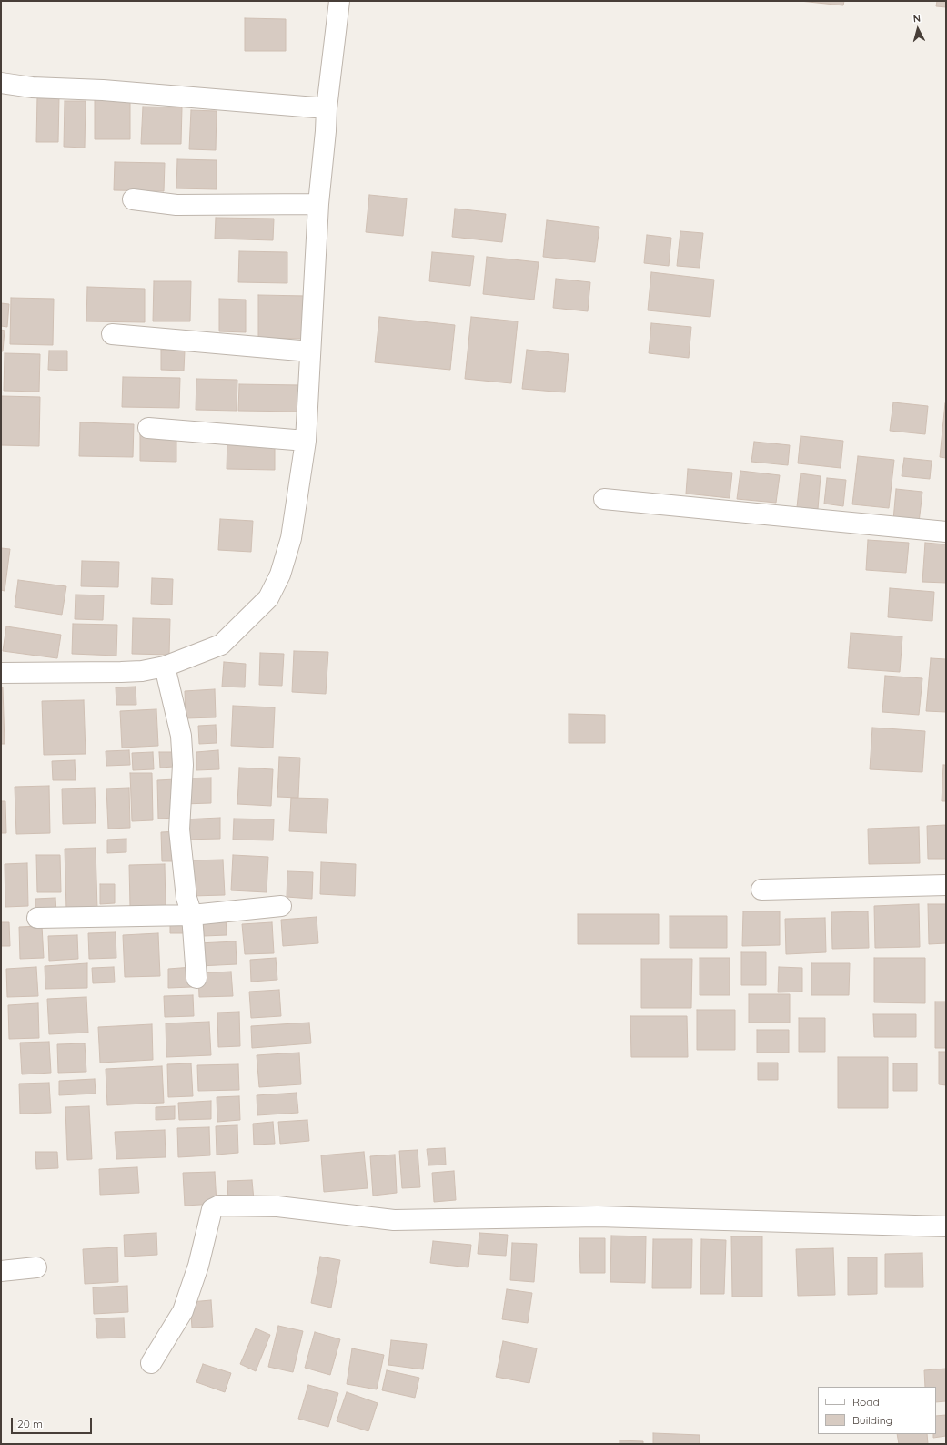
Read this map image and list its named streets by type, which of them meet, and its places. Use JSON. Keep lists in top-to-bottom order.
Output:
{
  "legend": ["Road", "Building"],
  "scale_bar": "20 m",
  "north": "top"
}
